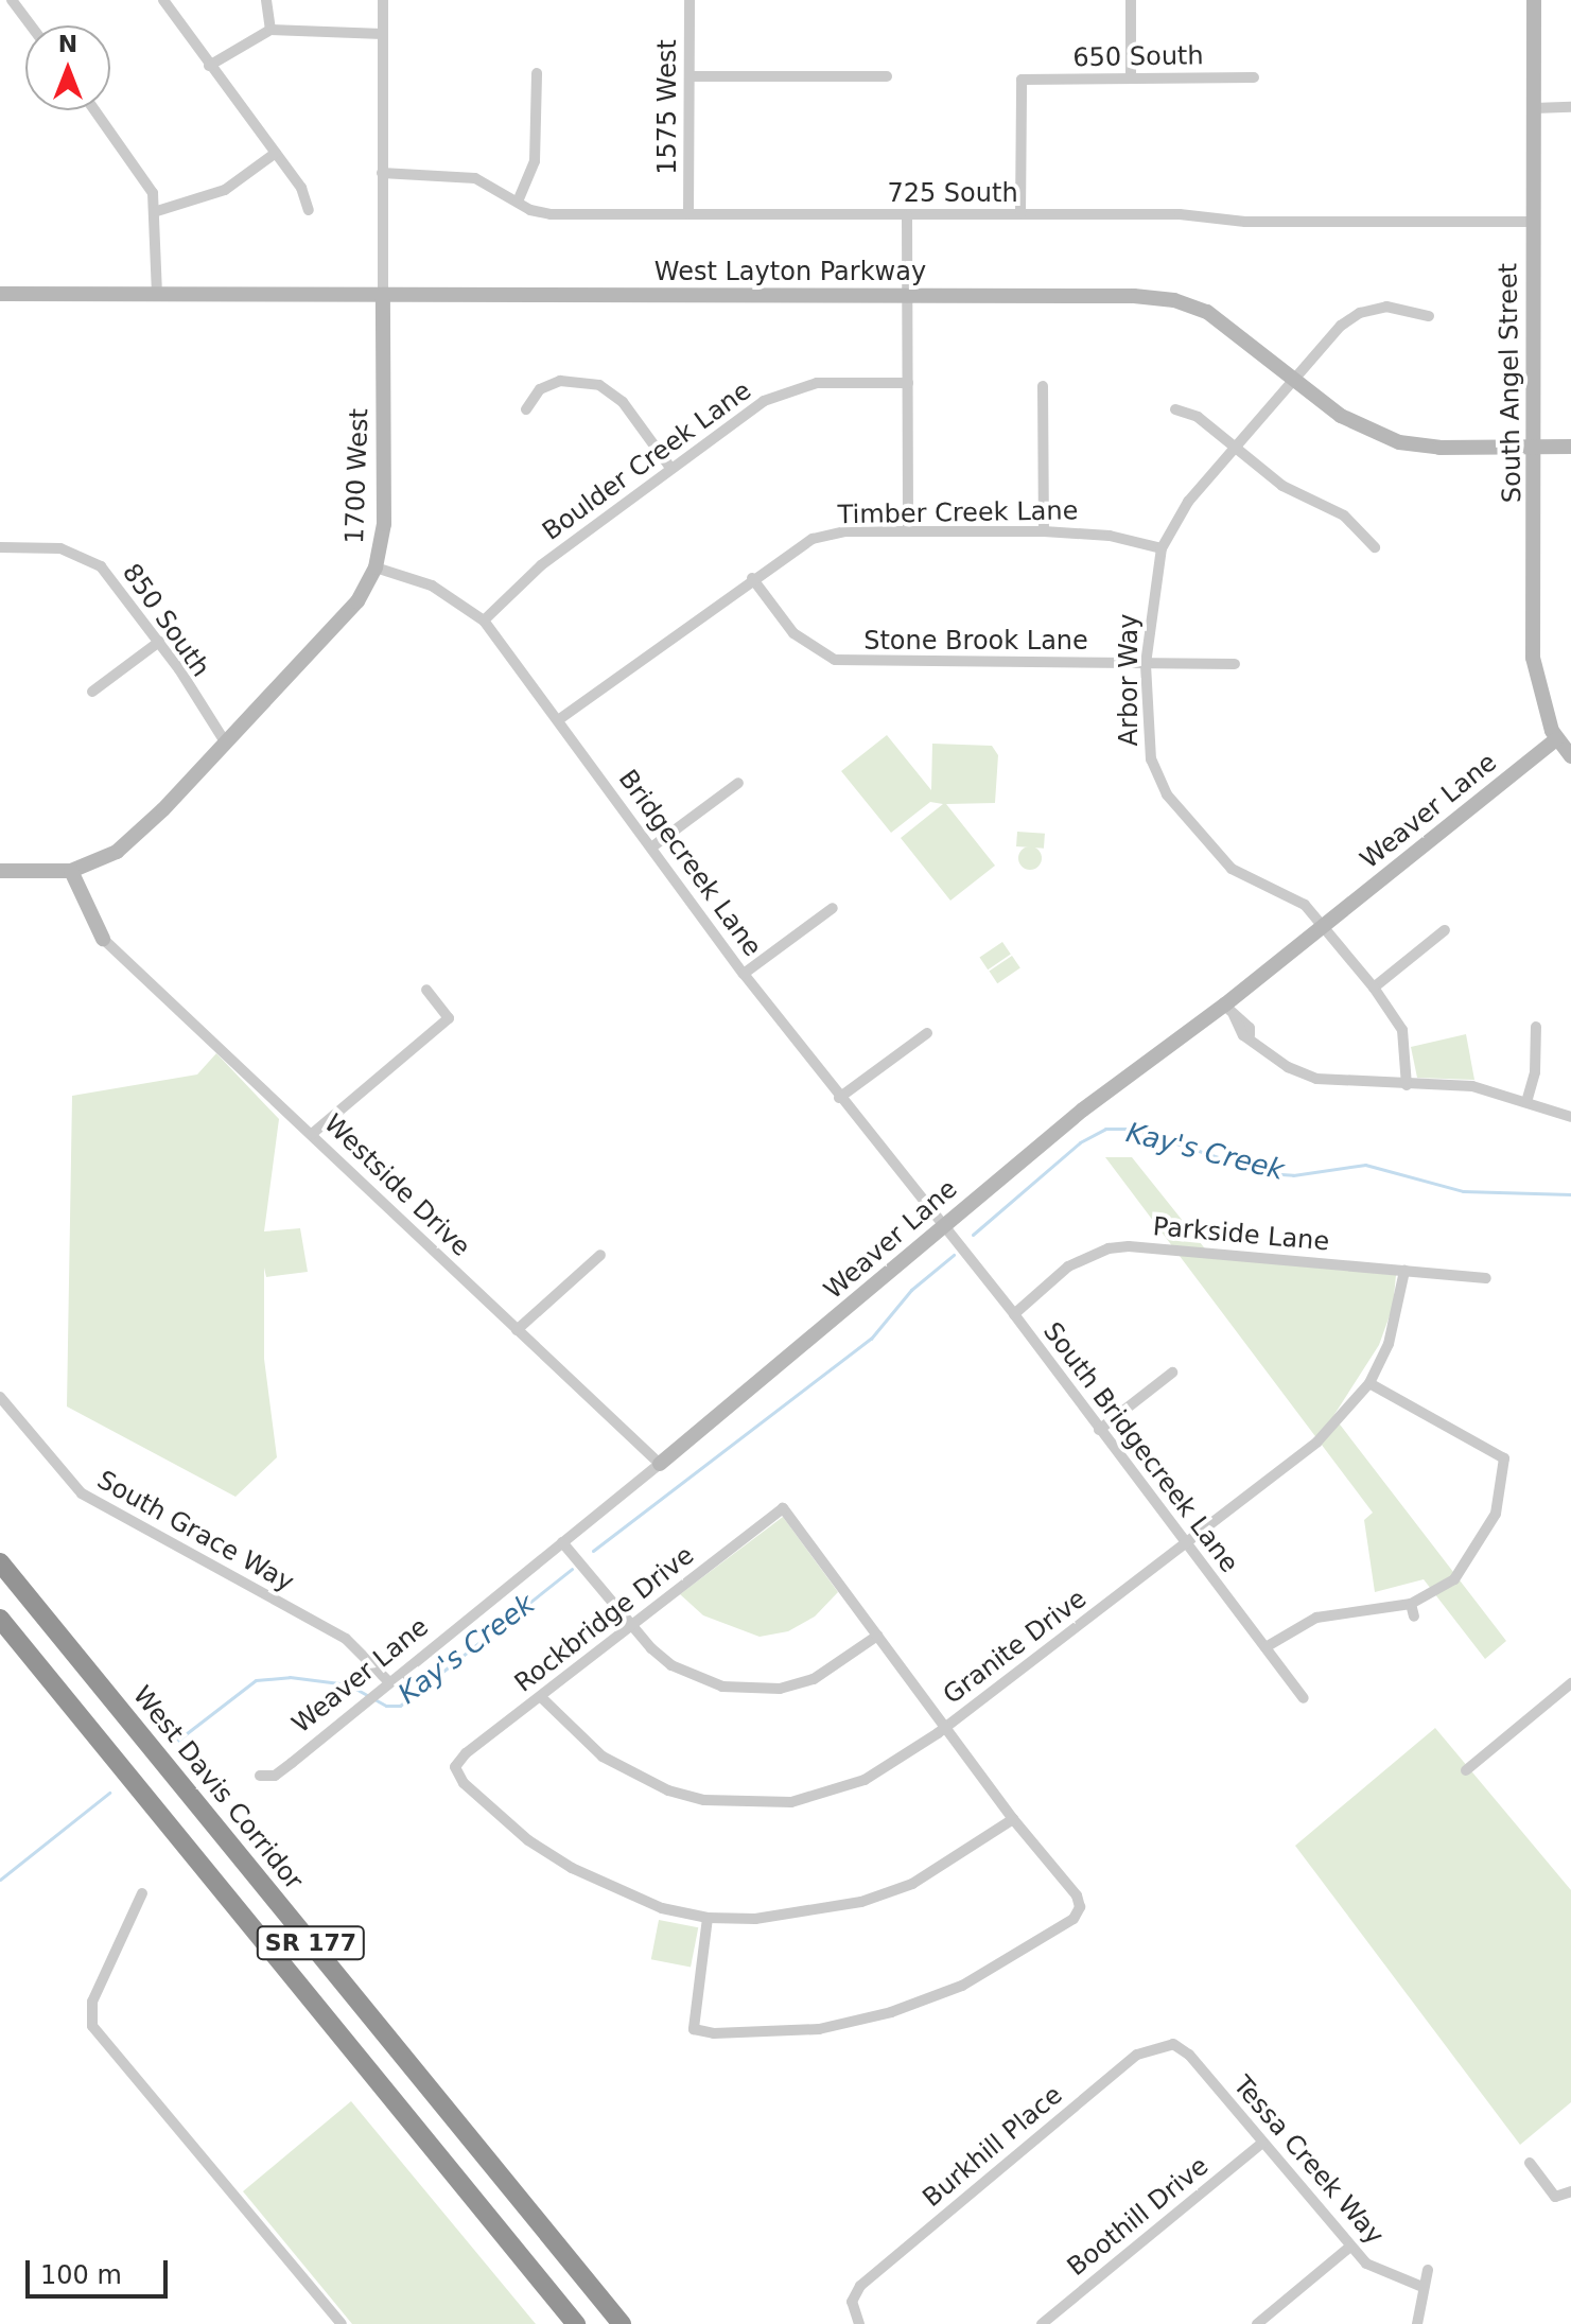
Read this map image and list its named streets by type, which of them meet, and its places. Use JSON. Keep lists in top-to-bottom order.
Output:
{
  "streets": {
    "highway": ["West Davis Corridor", "SR 177"],
    "main road": [
      "West Layton Parkway",
      "South Angel Street",
      "1700 West",
      "Weaver Lane"
    ],
    "street": [
      "650 South",
      "1575 West",
      "725 South",
      "Boulder Creek Lane",
      "Timber Creek Lane",
      "850 South",
      "Stone Brook Lane",
      "Arbor Way",
      "Bridgecreek Lane",
      "Westside Drive",
      "Parkside Lane",
      "South Bridgecreek Lane",
      "South Grace Way",
      "Rockbridge Drive",
      "Granite Drive",
      "Burkhill Place",
      "Tessa Creek Way",
      "Boothill Drive"
    ]
  },
  "crossings": [
    ["650 South", "725 South"],
    ["1575 West", "725 South"],
    ["725 South", "South Angel Street"],
    ["725 South", "1700 West"],
    ["West Layton Parkway", "South Angel Street"],
    ["West Layton Parkway", "1700 West"],
    ["West Layton Parkway", "Arbor Way"],
    ["South Angel Street", "Weaver Lane"],
    ["Boulder Creek Lane", "Bridgecreek Lane"],
    ["1700 West", "850 South"],
    ["1700 West", "Bridgecreek Lane"],
    ["Timber Creek Lane", "Stone Brook Lane"],
    ["Timber Creek Lane", "Arbor Way"],
    ["Timber Creek Lane", "Bridgecreek Lane"],
    ["Stone Brook Lane", "Arbor Way"],
    ["Arbor Way", "Weaver Lane"],
    ["Weaver Lane", "Bridgecreek Lane"],
    ["Weaver Lane", "Westside Drive"],
    ["Weaver Lane", "South Bridgecreek Lane"],
    ["Weaver Lane", "South Grace Way"],
    ["Bridgecreek Lane", "South Bridgecreek Lane"],
    ["Parkside Lane", "South Bridgecreek Lane"],
    ["Parkside Lane", "Granite Drive"],
    ["South Bridgecreek Lane", "Granite Drive"],
    ["Rockbridge Drive", "Granite Drive"],
    ["Burkhill Place", "Tessa Creek Way"],
    ["Tessa Creek Way", "Boothill Drive"]
  ],
  "water": ["Kay's Creek"],
  "scale_bar": "100 m",
  "north": "top"
}
